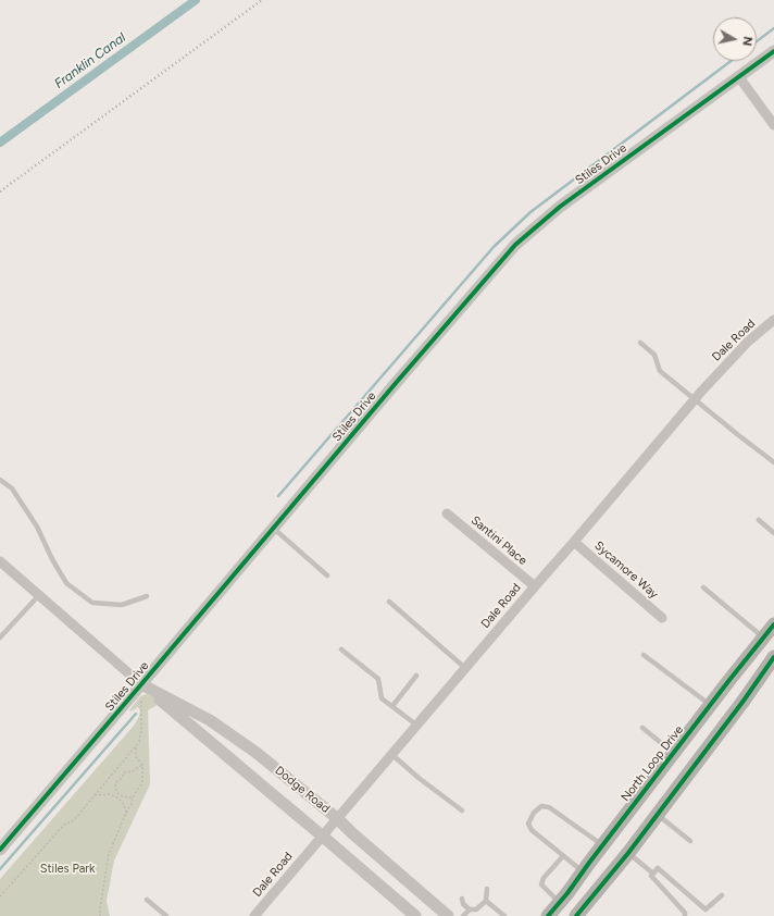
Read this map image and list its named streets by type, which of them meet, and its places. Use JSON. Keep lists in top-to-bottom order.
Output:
{
  "streets": {
    "main road": ["North Loop Drive"],
    "street": [
      "Stiles Drive",
      "Dale Road",
      "Santini Place",
      "Sycamore Way",
      "Dodge Road"
    ]
  },
  "crossings": [
    ["Stiles Drive", "Dodge Road"],
    ["Dale Road", "Santini Place"],
    ["Dale Road", "Sycamore Way"],
    ["Dale Road", "Dodge Road"]
  ],
  "water": ["Franklin Canal"],
  "parks": ["Stiles Park"],
  "north": "right"
}
